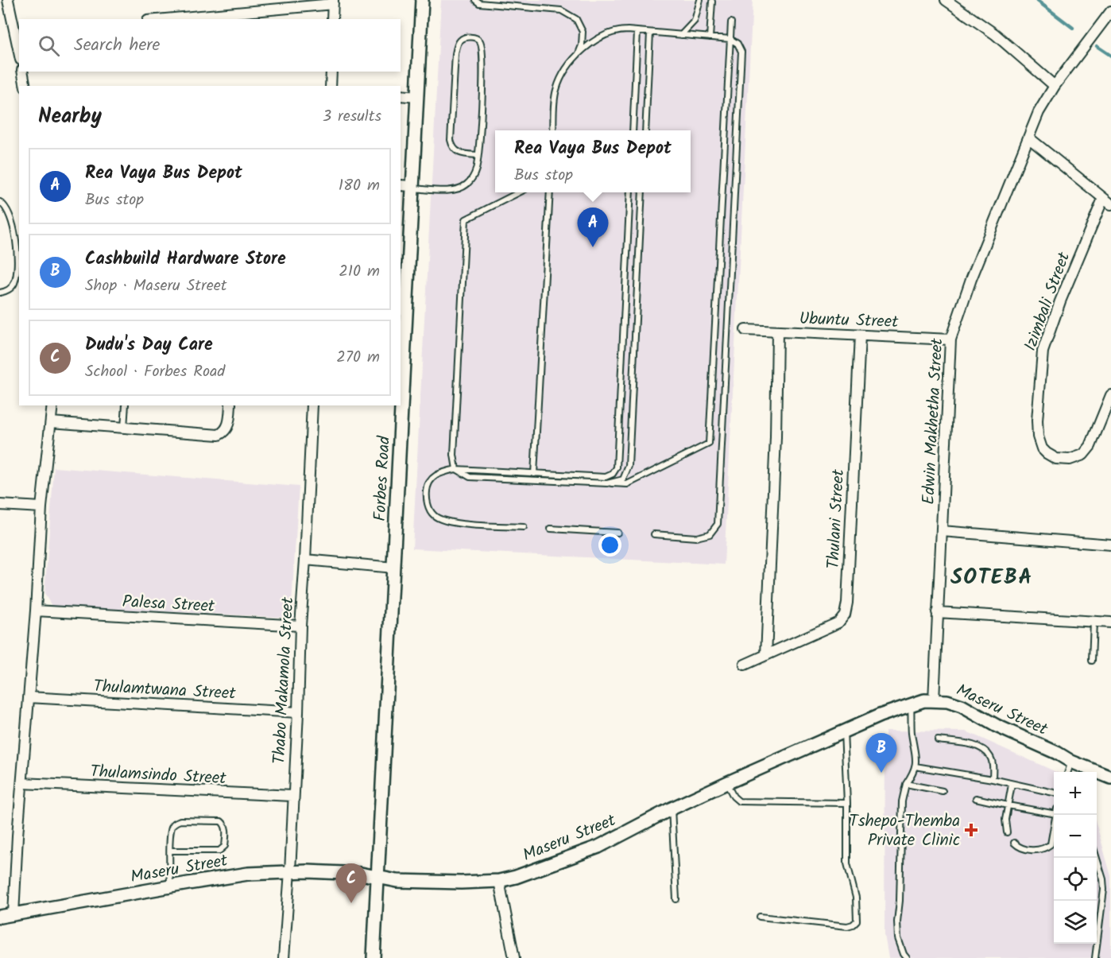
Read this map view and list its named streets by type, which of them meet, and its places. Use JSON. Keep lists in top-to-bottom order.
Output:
{
  "streets": {
    "street": [
      "Izimbali Street",
      "Ubuntu Street",
      "Edwin Makhetha Street",
      "Forbes Road",
      "Thulani Street",
      "Palesa Street",
      "Thabo Makamola Street",
      "Thulamtwana Street",
      "Maseru Street",
      "Thulamsindo Street"
    ]
  },
  "crossings": [
    ["Ubuntu Street", "Edwin Makhetha Street"],
    ["Ubuntu Street", "Thulani Street"],
    ["Edwin Makhetha Street", "Maseru Street"],
    ["Forbes Road", "Maseru Street"],
    ["Palesa Street", "Thabo Makamola Street"],
    ["Thabo Makamola Street", "Thulamtwana Street"],
    ["Thabo Makamola Street", "Maseru Street"],
    ["Thabo Makamola Street", "Thulamsindo Street"]
  ],
  "districts": ["SOTEBA"],
  "places": {
    "health": ["Tshepo-Themba Private Clinic"]
  },
  "page": {
    "search": "Search here",
    "heading": ["Nearby", "3 results"],
    "popup": ["Rea Vaya Bus Depot", "Bus stop"],
    "list": [
      {
        "mark": "A",
        "name": "Rea Vaya Bus Depot",
        "note": "Bus stop",
        "value": "180 m"
      },
      {
        "mark": "B",
        "name": "Cashbuild Hardware Store",
        "note": "Shop · Maseru Street",
        "value": "210 m"
      },
      {
        "mark": "C",
        "name": "Dudu's Day Care",
        "note": "School · Forbes Road",
        "value": "270 m"
      }
    ],
    "pins": ["A", "B", "C"],
    "map_buttons": ["+", "−"]
  }
}
